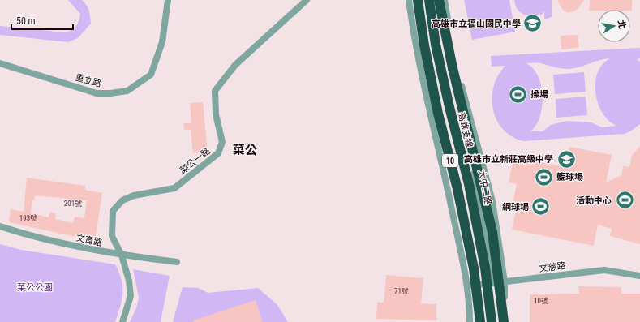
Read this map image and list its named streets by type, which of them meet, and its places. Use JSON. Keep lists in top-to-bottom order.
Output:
{
  "streets": {
    "highway": ["高雄支線", "10"],
    "street": [
      "重立路",
      "菜公一路",
      "大中二路",
      "文育路",
      "文慈路"
    ]
  },
  "crossings": [
    ["菜公一路", "文育路"],
    ["大中二路", "文慈路"]
  ],
  "districts": ["菜公"],
  "parks": ["菜公公園"],
  "places": {
    "school or university": ["高雄市立福山國民中學", "高雄市立新莊高級中學"],
    "sports": [
      "操場",
      "籃球場",
      "活動中心",
      "網球場"
    ]
  },
  "house_numbers": [
    "201號",
    "193號",
    "71號",
    "10號"
  ],
  "scale_bar": "50 m",
  "north": "right"
}
